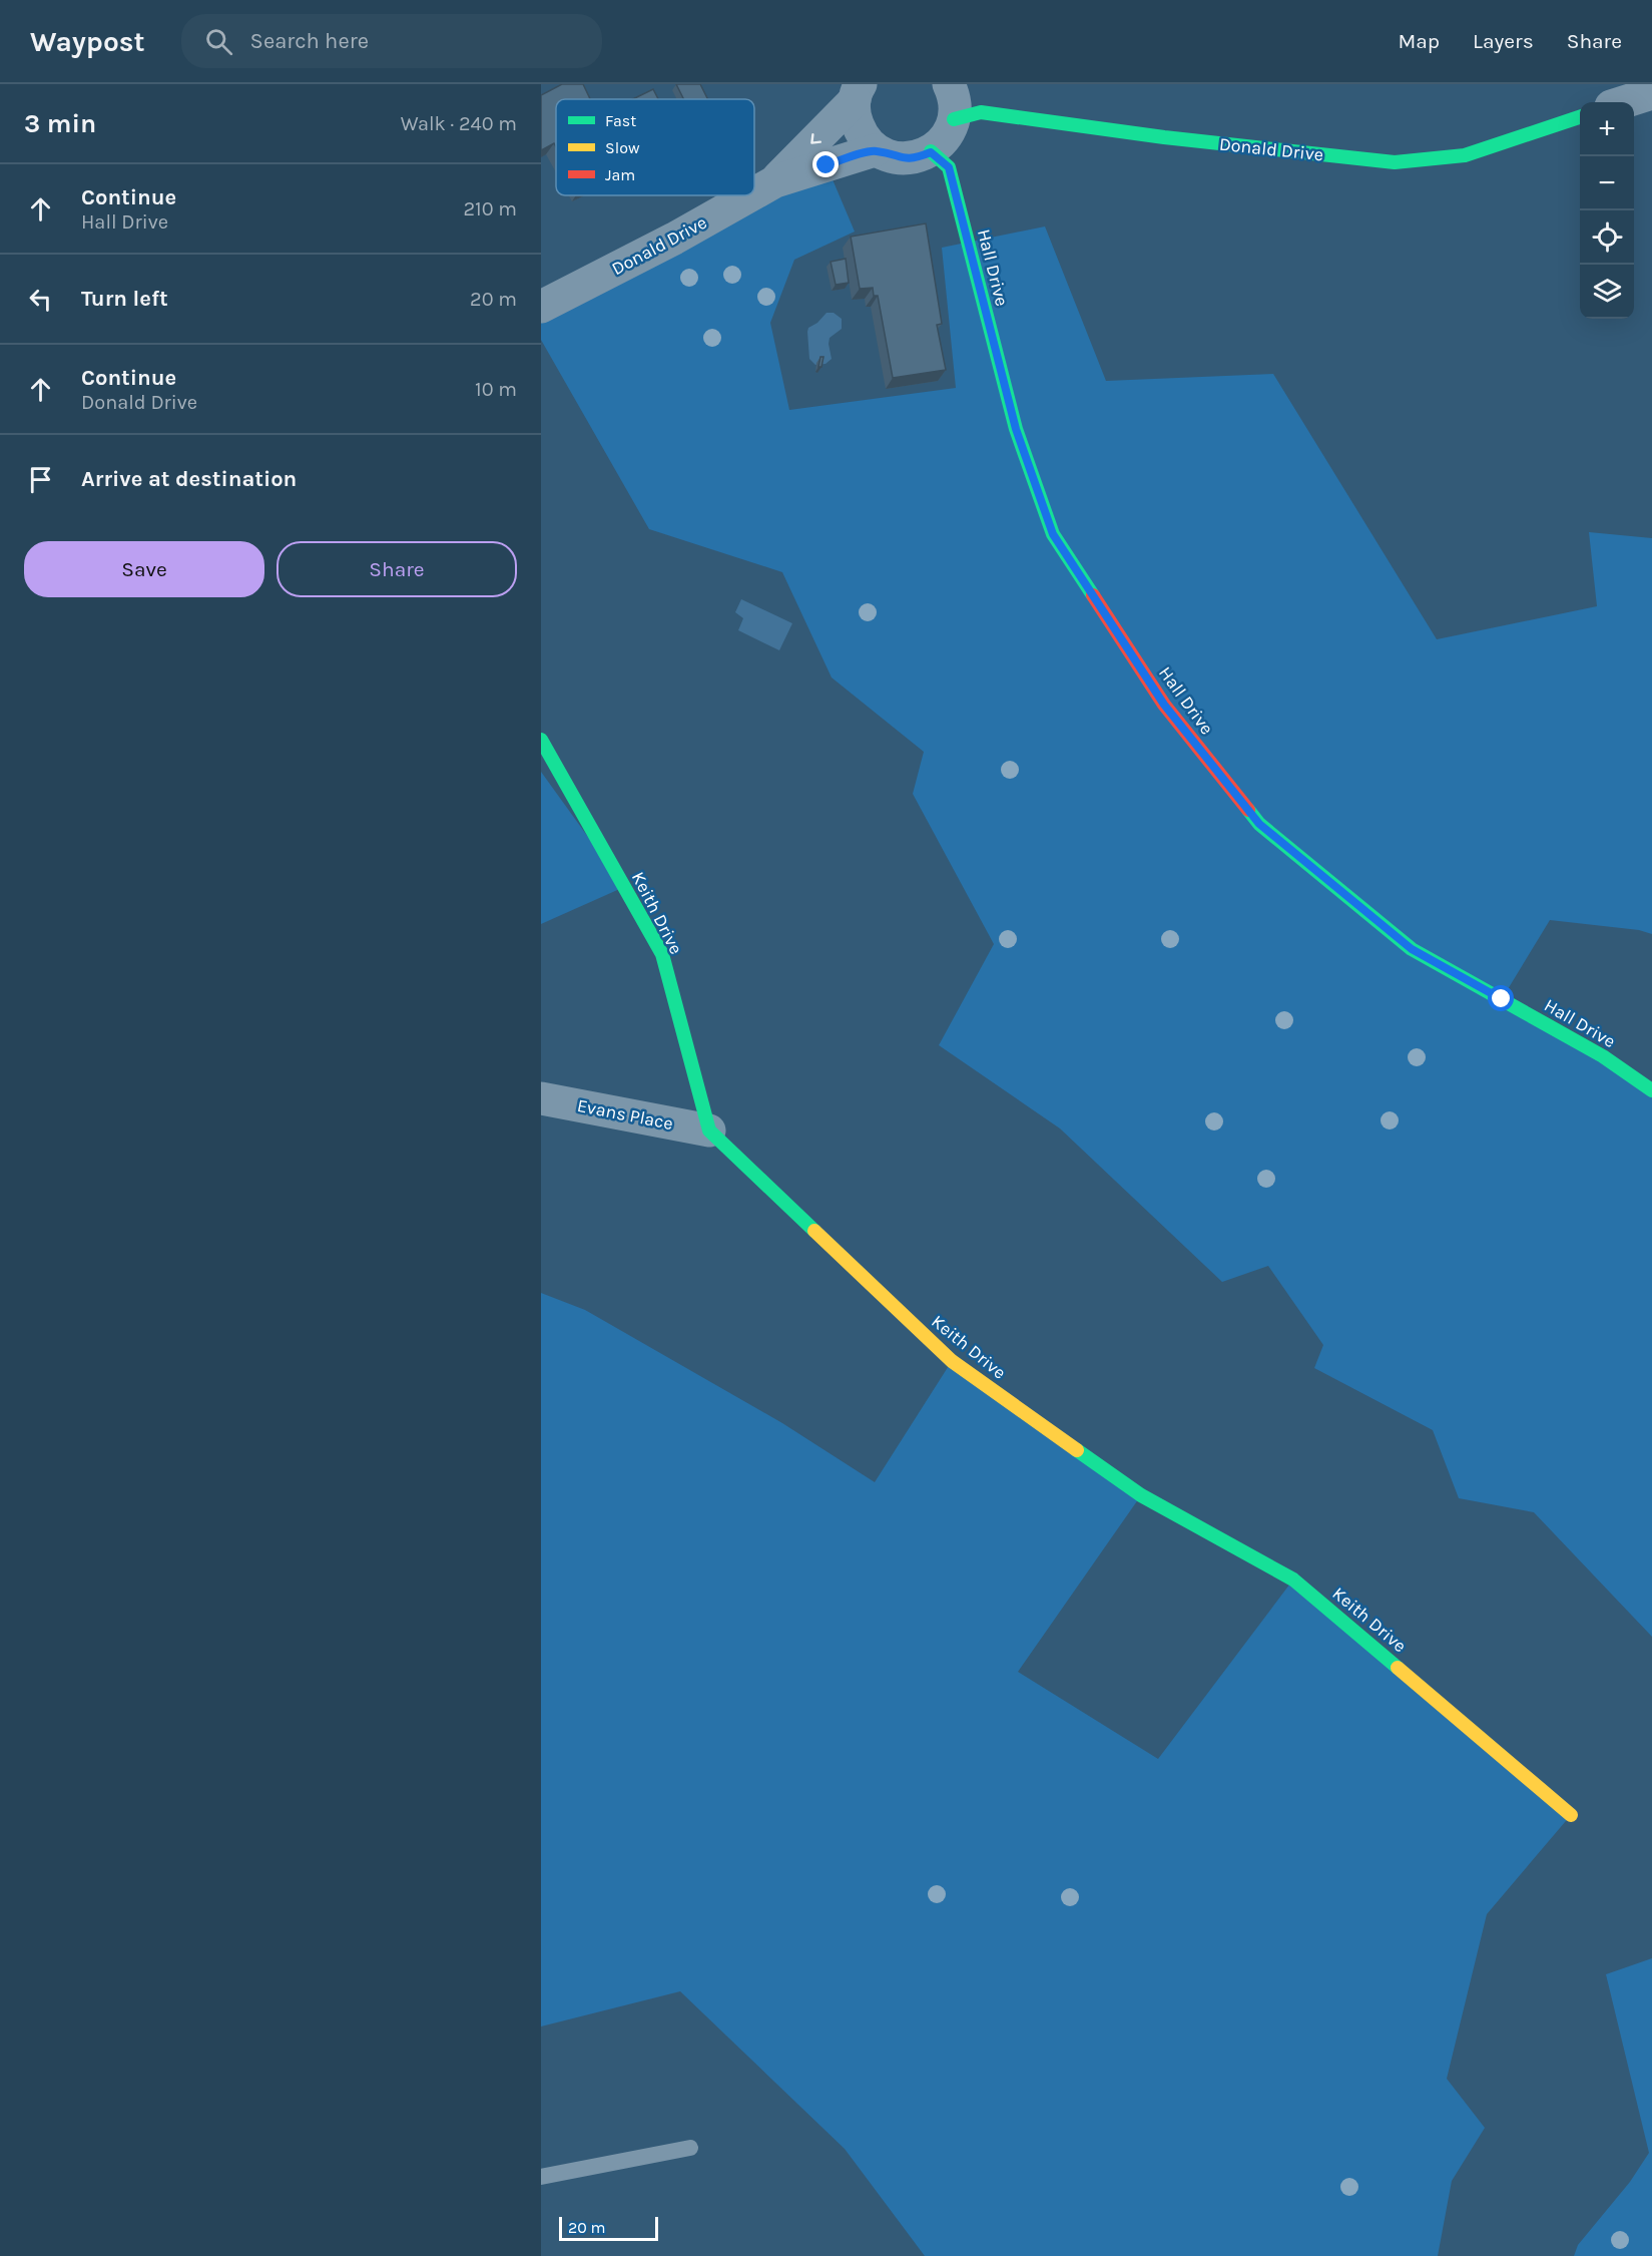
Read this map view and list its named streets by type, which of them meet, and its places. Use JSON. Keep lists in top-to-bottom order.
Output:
{
  "streets": {
    "street": [
      "Donald Drive",
      "Hall Drive",
      "Keith Drive",
      "Evans Place"
    ]
  },
  "crossings": [
    ["Keith Drive", "Evans Place"]
  ],
  "legend": ["Fast", "Slow", "Jam"],
  "scale_bar": "20 m",
  "page": {
    "header": "Waypost",
    "search": "Search here",
    "nav": ["Map", "Layers", "Share"],
    "heading": ["3 min", "Walk · 240 m"],
    "map_buttons": ["+", "−"],
    "list": [
      ["Continue", "Hall Drive", "210 m"],
      ["Turn left", "20 m"],
      ["Continue", "Donald Drive", "10 m"],
      "Arrive at destination"
    ],
    "buttons": ["Save", "Share"],
    "scale": "20 m"
  }
}
